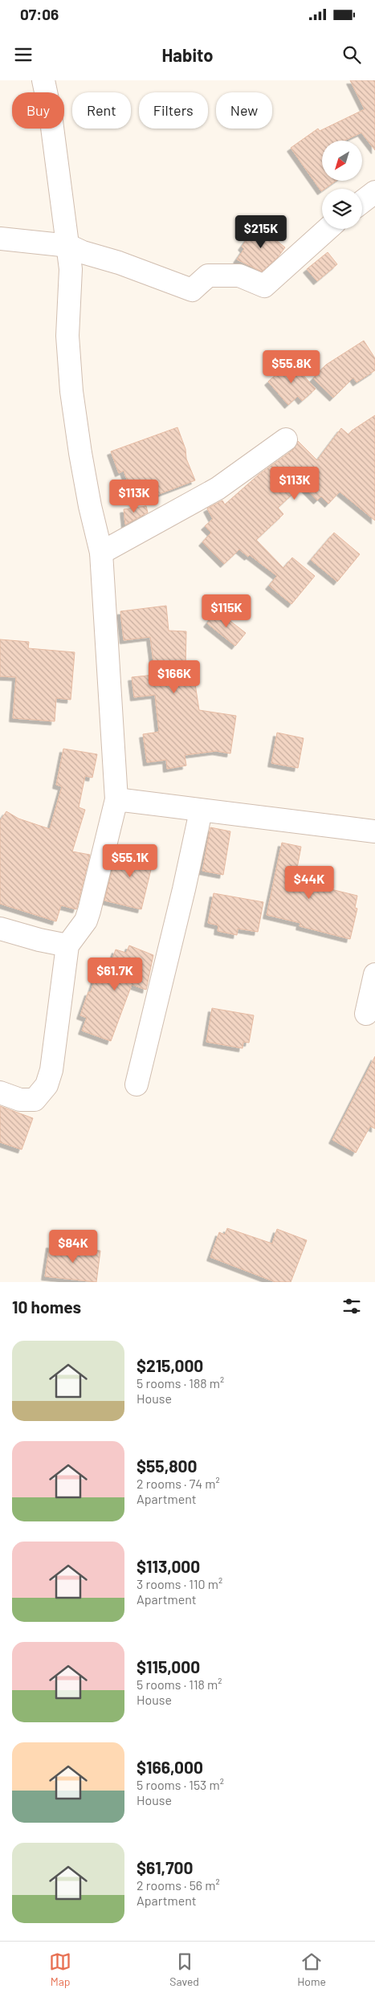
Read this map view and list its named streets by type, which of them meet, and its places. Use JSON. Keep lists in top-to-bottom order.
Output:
{
  "north": "bottom left",
  "page": {
    "status": "07:06",
    "header": "Habito",
    "chip": [
      "Buy",
      "Rent",
      "Filters",
      "New"
    ],
    "price": [
      "$215K",
      "$55.8K",
      "$113K",
      "$113K",
      "$115K",
      "$166K",
      "$55.1K",
      "$44K",
      "$61.7K",
      "$84K"
    ],
    "heading": "10 homes",
    "list": [
      {
        "name": "$215,000",
        "note": "5 rooms · 188 m² · House"
      },
      {
        "name": "$55,800",
        "note": "2 rooms · 74 m² · Apartment"
      },
      {
        "name": "$113,000",
        "note": "3 rooms · 110 m² · Apartment"
      },
      {
        "name": "$115,000",
        "note": "5 rooms · 118 m² · House"
      },
      {
        "name": "$166,000",
        "note": "5 rooms · 153 m² · House"
      },
      {
        "name": "$61,700",
        "note": "2 rooms · 56 m² · Apartment"
      }
    ],
    "tabs": ["Map", "Saved", "Home"]
  }
}
